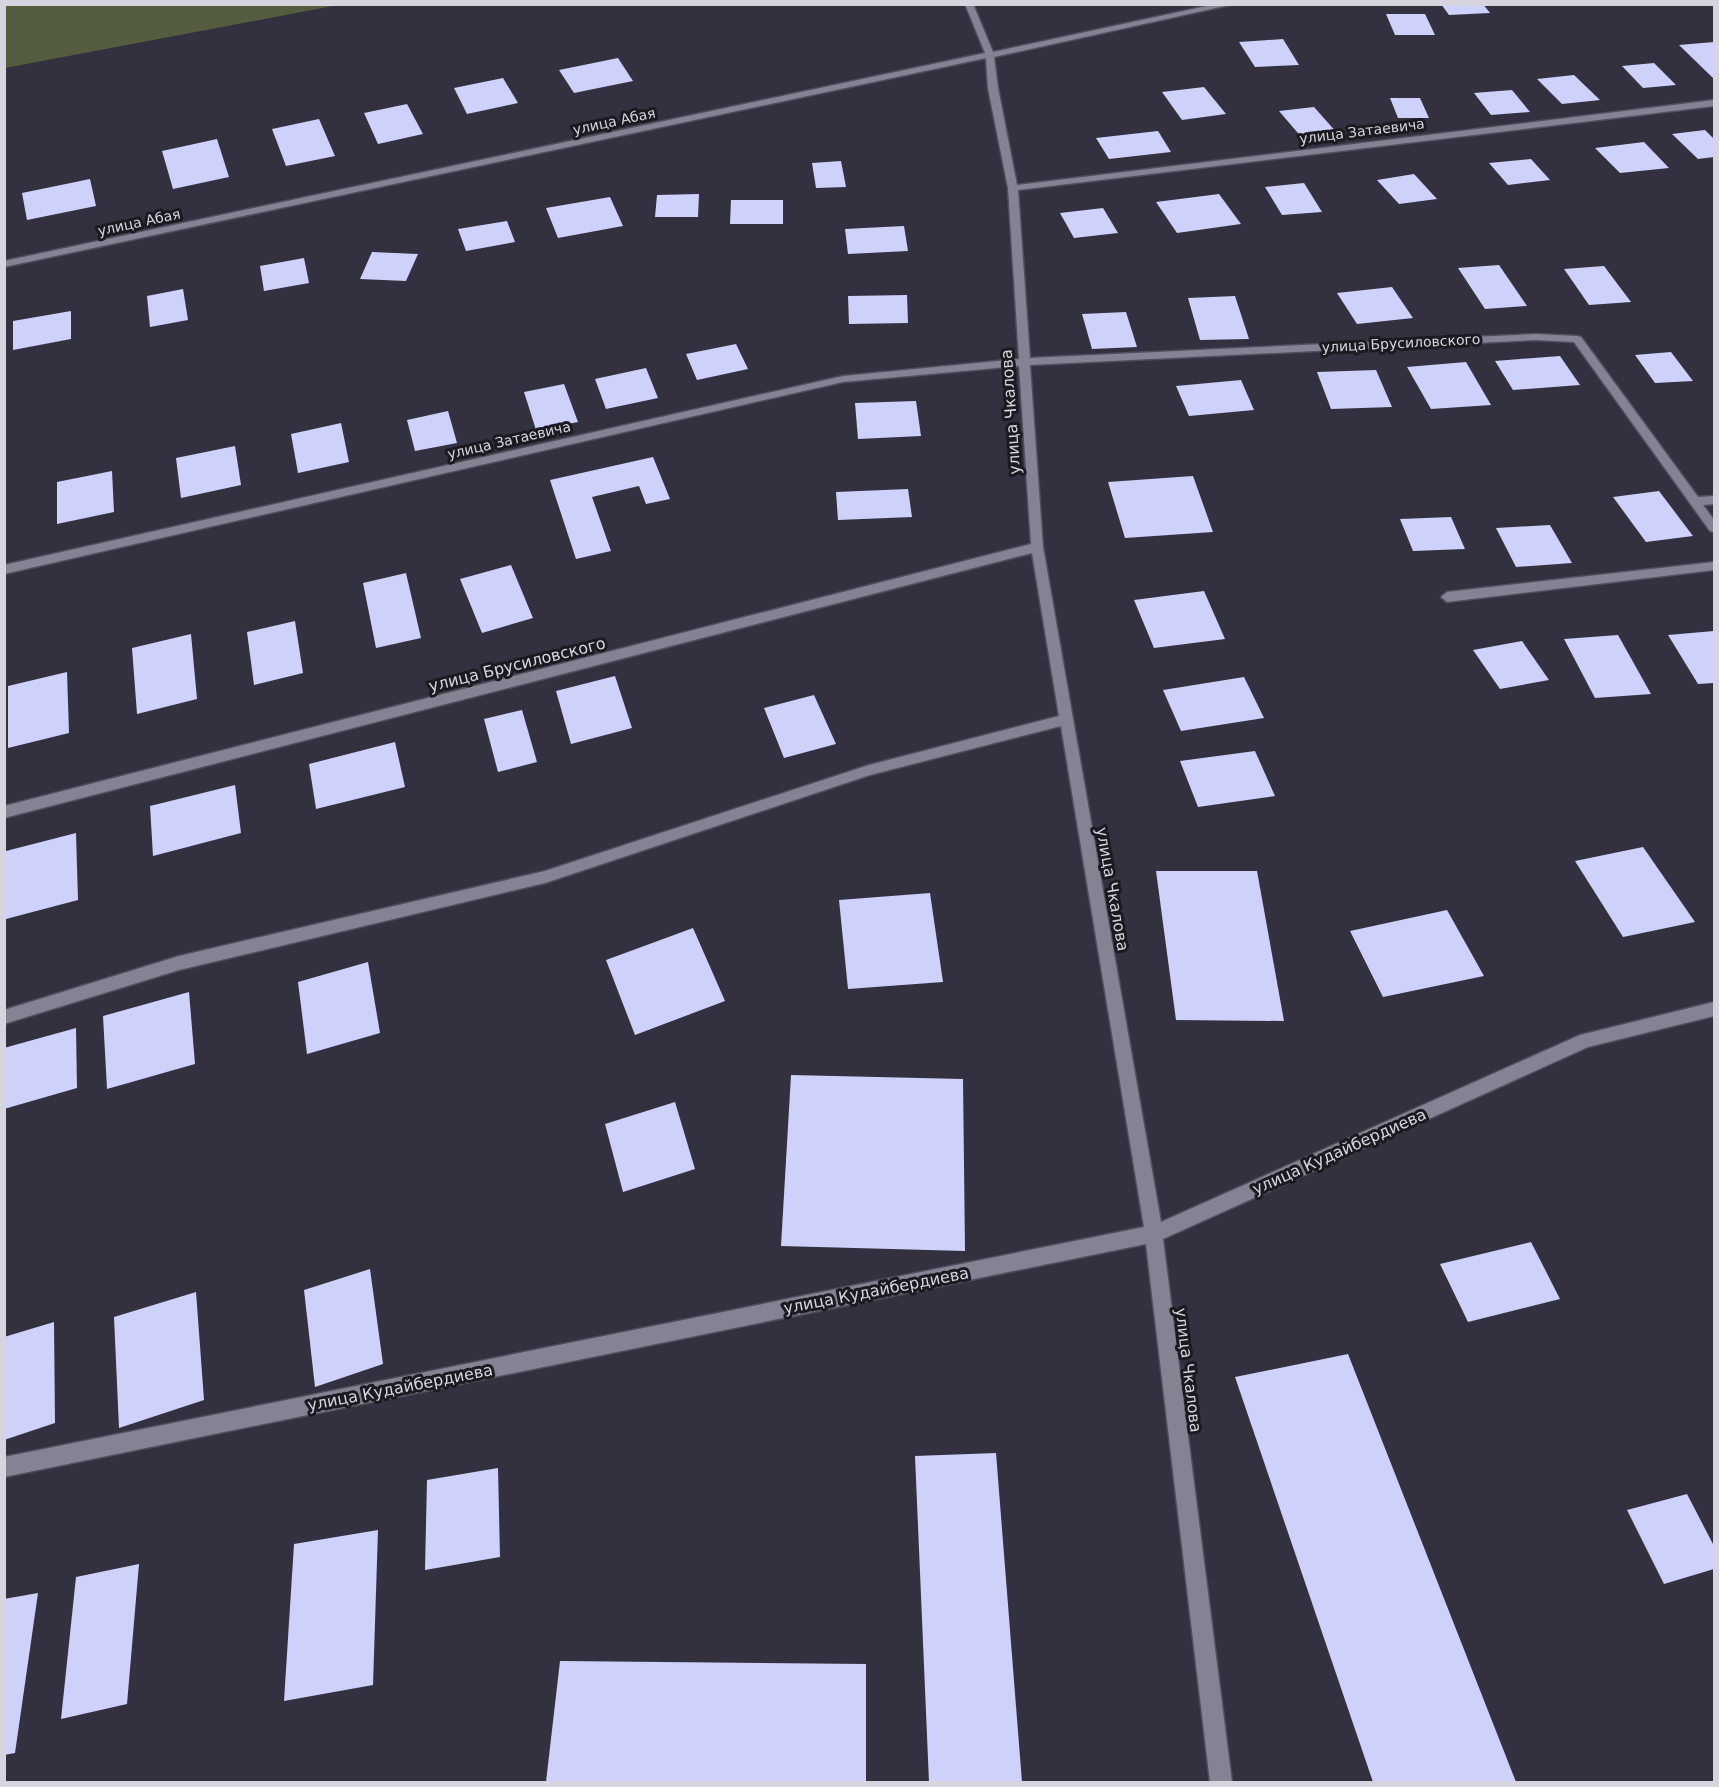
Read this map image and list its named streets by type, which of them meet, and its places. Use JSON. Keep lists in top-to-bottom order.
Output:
{
  "streets": {
    "street": [
      "улица Абая",
      "улица Затаевича",
      "улица Брусиловского",
      "улица Чкалова",
      "улица Кудайбердиева"
    ]
  },
  "crossings": [
    ["улица Абая", "улица Чкалова"],
    ["улица Затаевича", "улица Брусиловского"],
    ["улица Затаевича", "улица Чкалова"],
    ["улица Брусиловского", "улица Чкалова"],
    ["улица Чкалова", "улица Кудайбердиева"]
  ]
}
